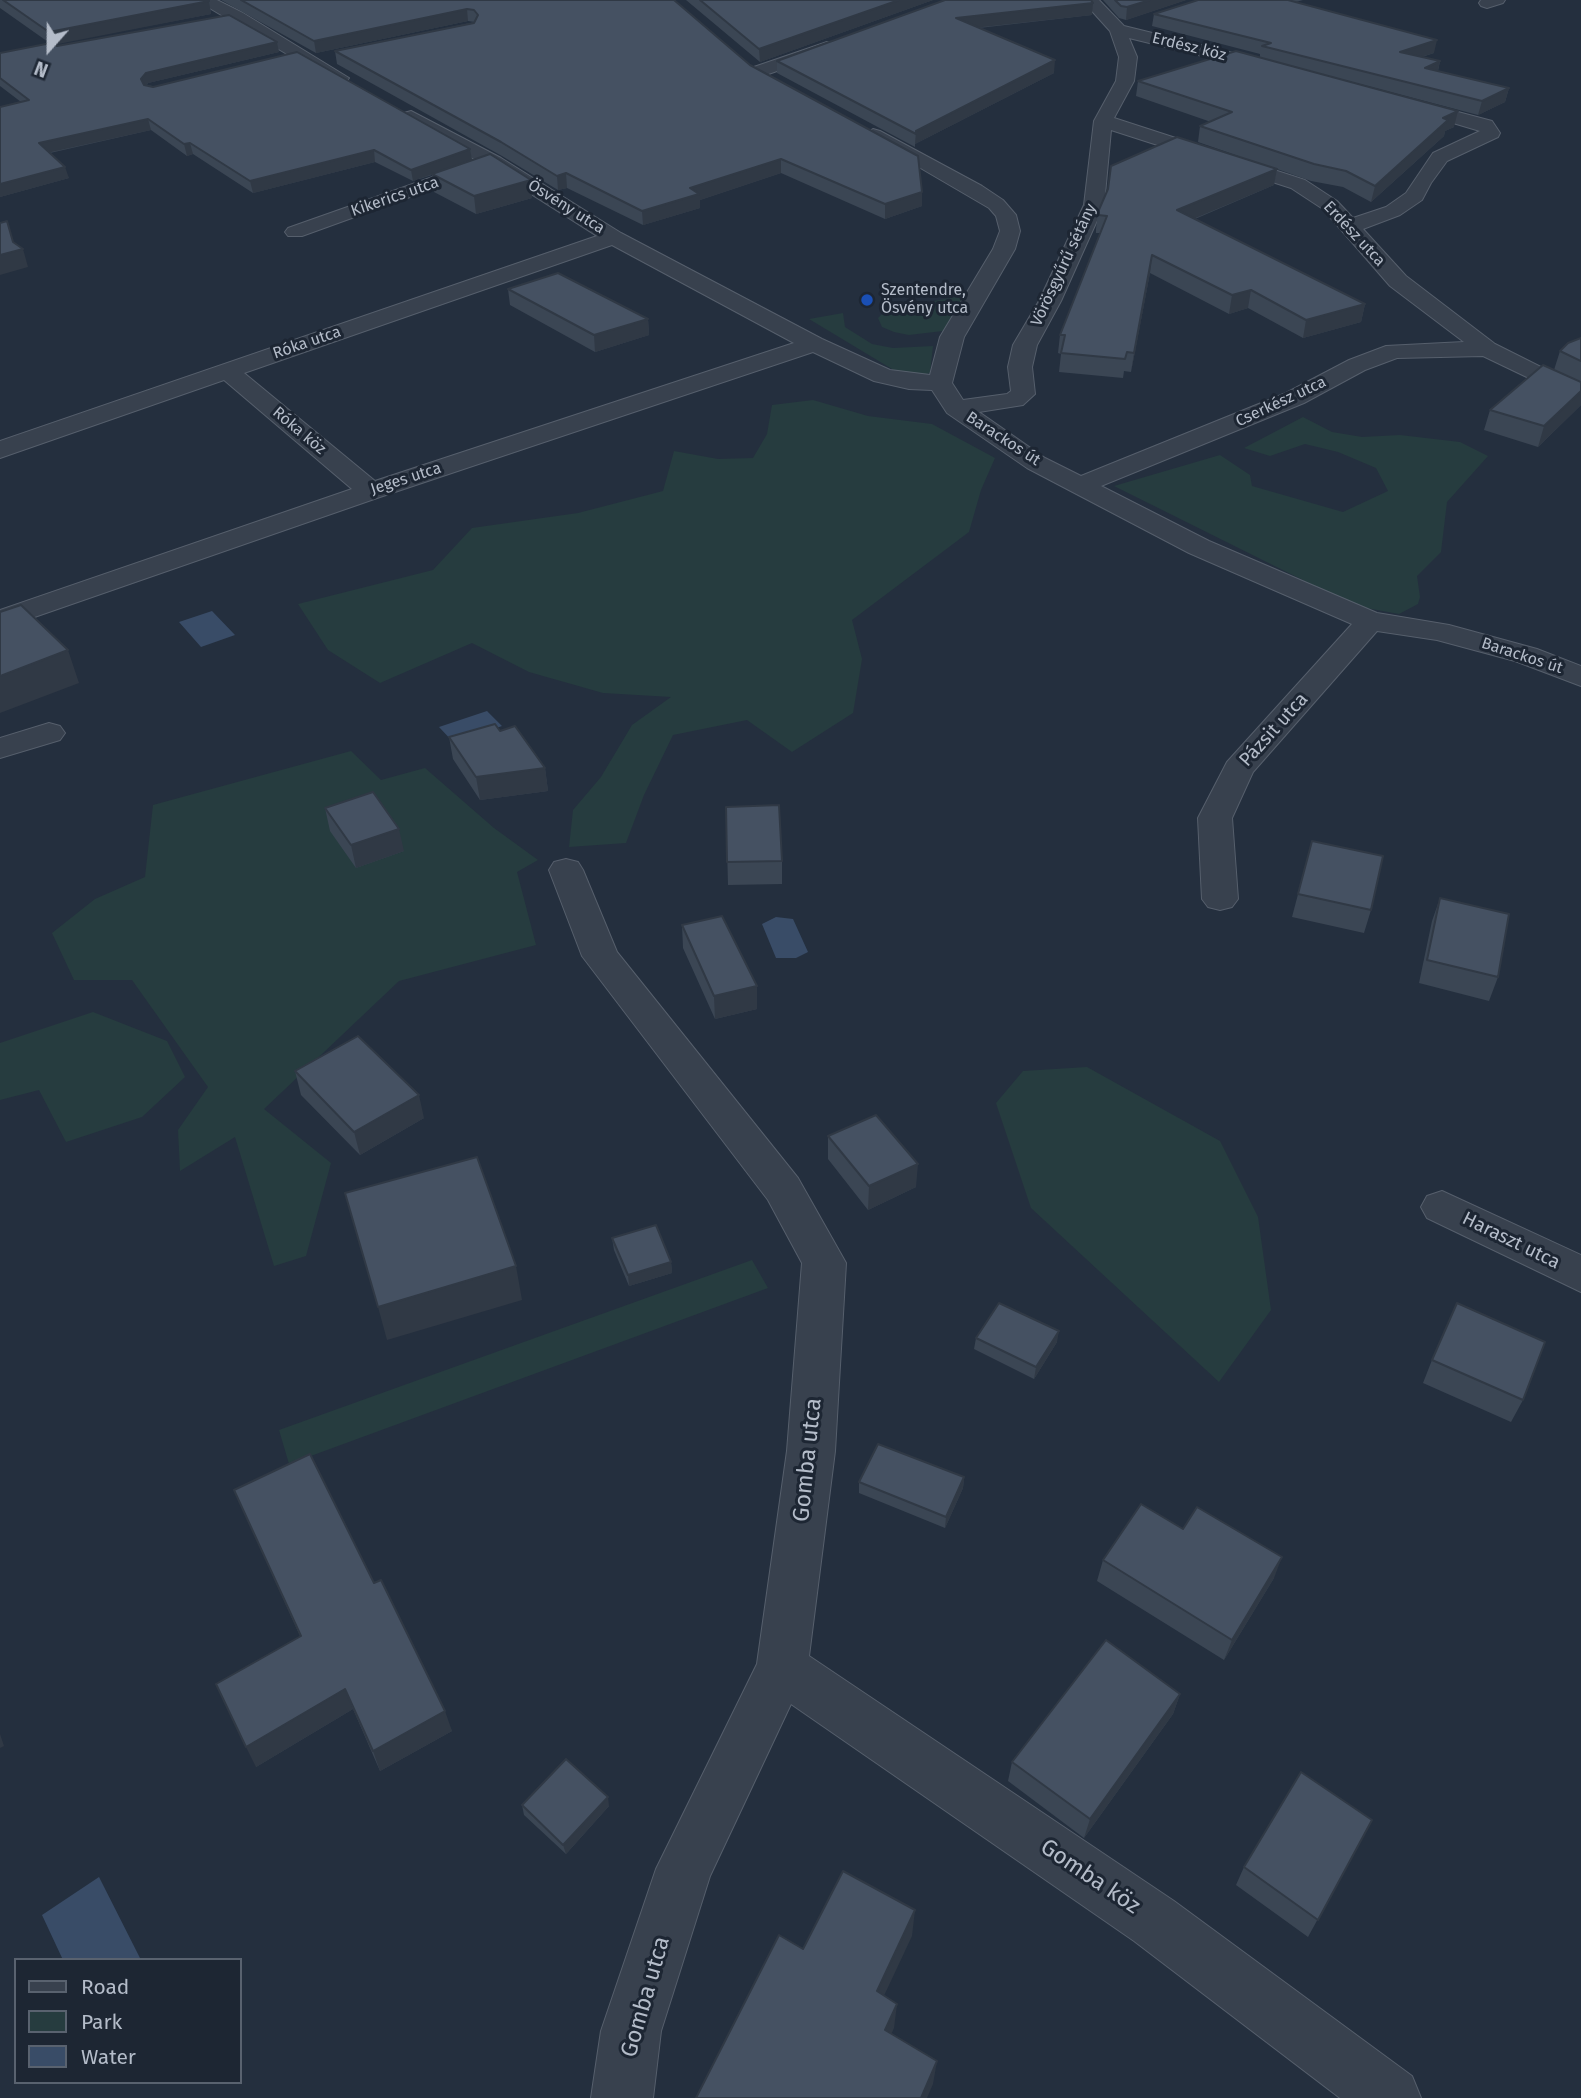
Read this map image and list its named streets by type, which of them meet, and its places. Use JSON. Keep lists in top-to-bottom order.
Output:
{
  "streets": {
    "street": [
      "Erdész köz",
      "Kikerics utca",
      "Ösvény utca",
      "Erdész utca",
      "Vörösgyűrű sétány",
      "Róka utca",
      "Cserkész utca",
      "Róka köz",
      "Barackos út",
      "Jeges utca",
      "Pázsit utca",
      "Haraszt utca",
      "Gomba utca",
      "Gomba köz"
    ]
  },
  "crossings": [
    ["Erdész köz", "Vörösgyűrű sétány"],
    ["Kikerics utca", "Ösvény utca"],
    ["Ösvény utca", "Róka utca"],
    ["Ösvény utca", "Barackos út"],
    ["Ösvény utca", "Jeges utca"],
    ["Erdész utca", "Vörösgyűrű sétány"],
    ["Erdész utca", "Cserkész utca"],
    ["Vörösgyűrű sétány", "Barackos út"],
    ["Róka utca", "Róka köz"],
    ["Cserkész utca", "Barackos út"],
    ["Róka köz", "Jeges utca"],
    ["Barackos út", "Pázsit utca"],
    ["Gomba utca", "Gomba köz"]
  ],
  "places": ["Szentendre, Ösvény utca"],
  "legend": ["Road", "Park", "Water"],
  "north": "bottom"
}
